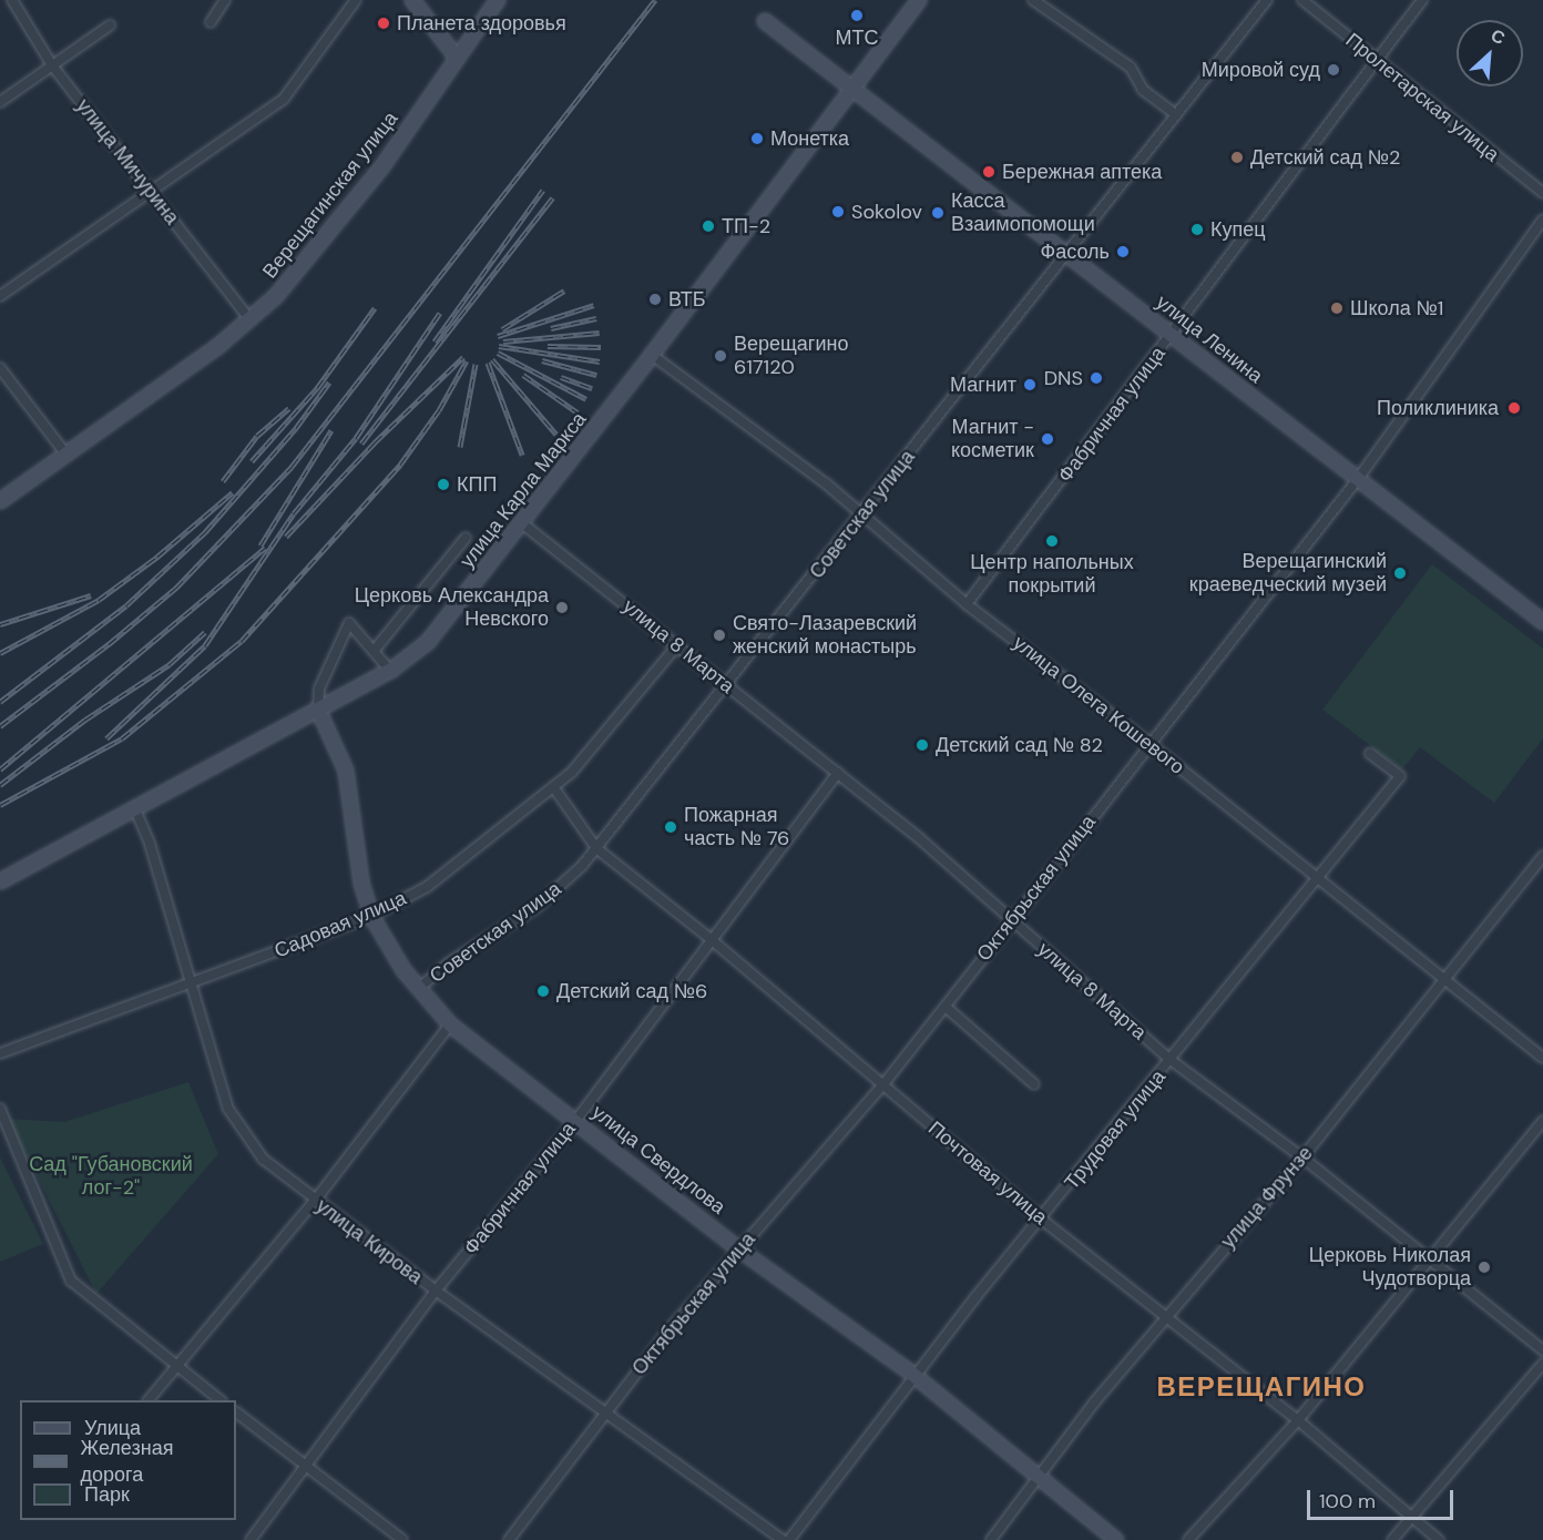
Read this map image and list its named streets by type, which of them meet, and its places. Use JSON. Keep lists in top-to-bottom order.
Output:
{
  "streets": {
    "street": [
      "Пролетарская улица",
      "улица Мичурина",
      "Верещагинская улица",
      "улица Ленина",
      "Фабричная улица",
      "улица Карла Маркса",
      "Советская улица",
      "улица 8 Марта",
      "улица Олега Кошевого",
      "Октябрьская улица",
      "Садовая улица",
      "Трудовая улица",
      "улица Свердлова",
      "Почтовая улица",
      "улица Фрунзе",
      "улица Кирова"
    ]
  },
  "crossings": [
    ["Пролетарская улица", "Фабричная улица"],
    ["улица Мичурина", "Верещагинская улица"],
    ["улица Ленина", "Фабричная улица"],
    ["улица Ленина", "улица Карла Маркса"],
    ["улица Ленина", "Советская улица"],
    ["улица Ленина", "Октябрьская улица"],
    ["Фабричная улица", "улица 8 Марта"],
    ["Фабричная улица", "улица Олега Кошевого"],
    ["Фабричная улица", "улица Свердлова"],
    ["Фабричная улица", "Почтовая улица"],
    ["Фабричная улица", "улица Кирова"],
    ["улица Карла Маркса", "улица 8 Марта"],
    ["улица Карла Маркса", "улица Олега Кошевого"],
    ["улица Карла Маркса", "улица Свердлова"],
    ["улица Карла Маркса", "улица Кирова"],
    ["Советская улица", "улица 8 Марта"],
    ["Советская улица", "улица Олега Кошевого"],
    ["Советская улица", "улица Свердлова"],
    ["Советская улица", "Почтовая улица"],
    ["улица 8 Марта", "Октябрьская улица"],
    ["улица 8 Марта", "Садовая улица"],
    ["улица 8 Марта", "Трудовая улица"],
    ["улица 8 Марта", "улица Фрунзе"],
    ["улица Олега Кошевого", "Октябрьская улица"],
    ["улица Олега Кошевого", "Трудовая улица"],
    ["улица Олега Кошевого", "улица Фрунзе"],
    ["Октябрьская улица", "улица Свердлова"],
    ["Октябрьская улица", "Почтовая улица"],
    ["Октябрьская улица", "улица Кирова"],
    ["Садовая улица", "улица Свердлова"],
    ["Садовая улица", "Почтовая улица"],
    ["Садовая улица", "улица Кирова"],
    ["Трудовая улица", "улица Свердлова"],
    ["Трудовая улица", "Почтовая улица"],
    ["улица Свердлова", "улица Фрунзе"],
    ["Почтовая улица", "улица Фрунзе"]
  ],
  "districts": ["ВЕРЕЩАГИНО"],
  "parks": ["Сад \"Губановский лог-2\""],
  "places": [
    "МТС",
    "Планета здоровья",
    "Мировой суд",
    "Монетка",
    "Детский сад №2",
    "Бережная аптека",
    "Sokolov",
    "Касса Взаимопомощи",
    "ТП-2",
    "Купец",
    "Фасоль",
    "ВТБ",
    "Школа №1",
    "Верещагино 617120",
    "DNS",
    "Магнит",
    "Поликлиника",
    "Магнит - косметик",
    "КПП",
    "Центр напольных покрытий",
    "Верещагинский краеведческий музей",
    "Церковь Александра Невского",
    "Свято-Лазаревский женский монастырь",
    "Детский сад № 82",
    "Пожарная часть № 76",
    "Детский сад №6",
    "Церковь Николая Чудотворца"
  ],
  "legend": ["Улица", "Железная дорога", "Парк"],
  "scale_bar": "100 m",
  "north": "top right"
}
